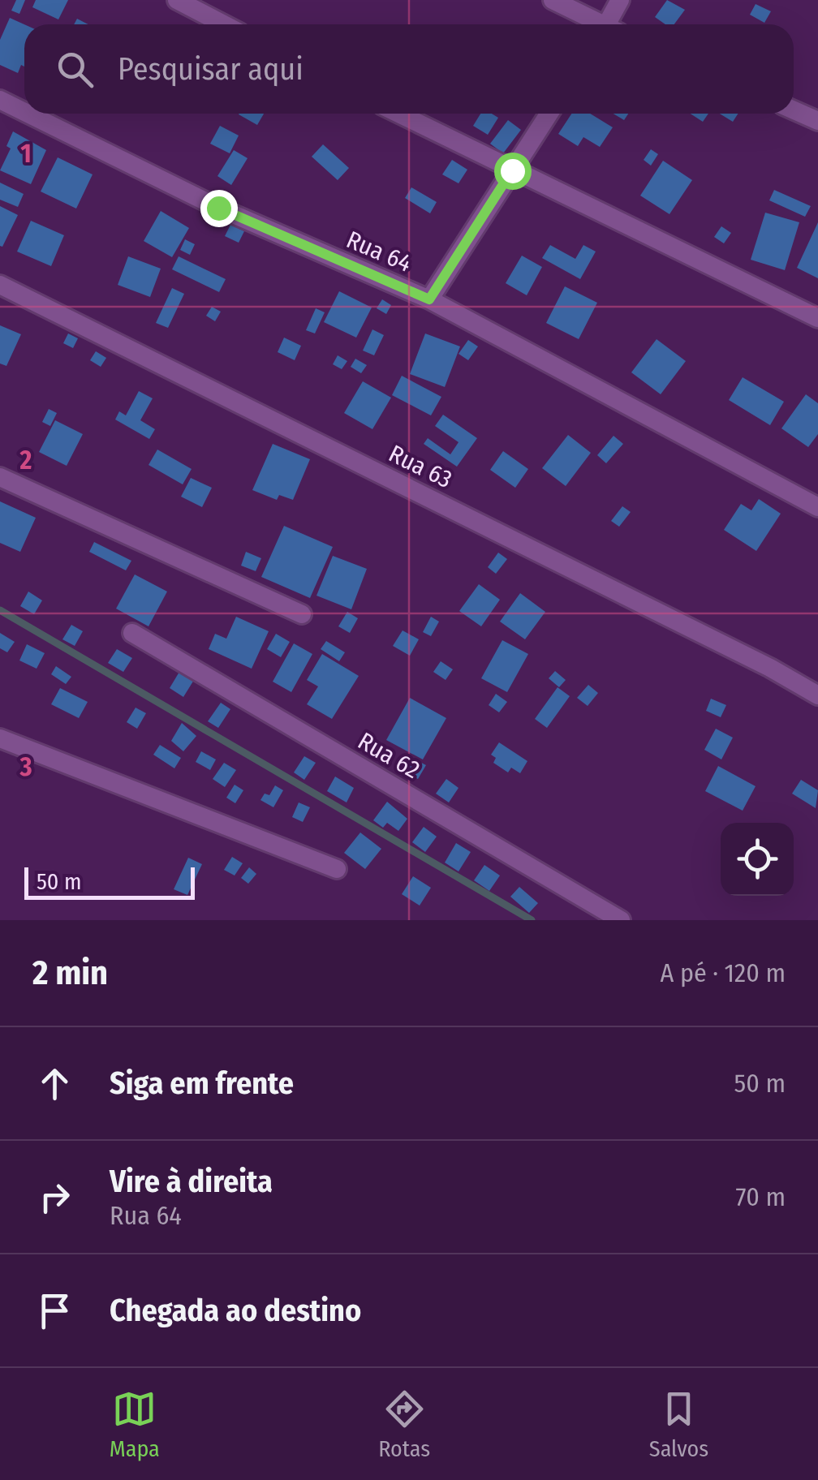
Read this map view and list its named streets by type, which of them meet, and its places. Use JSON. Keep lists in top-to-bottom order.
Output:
{
  "streets": {
    "street": ["Rua 64", "Rua 63", "Rua 62"]
  },
  "scale_bar": "50 m",
  "page": {
    "search": "Pesquisar aqui",
    "scale": "50 m",
    "heading": ["2 min", "A pé · 120 m"],
    "list": [
      ["Siga em frente", "50 m"],
      ["Vire à direita", "Rua 64", "70 m"],
      "Chegada ao destino"
    ],
    "nav": ["Mapa", "Rotas", "Salvos"]
  },
  "grid": {
    "rows": ["1", "2", "3"]
  }
}
